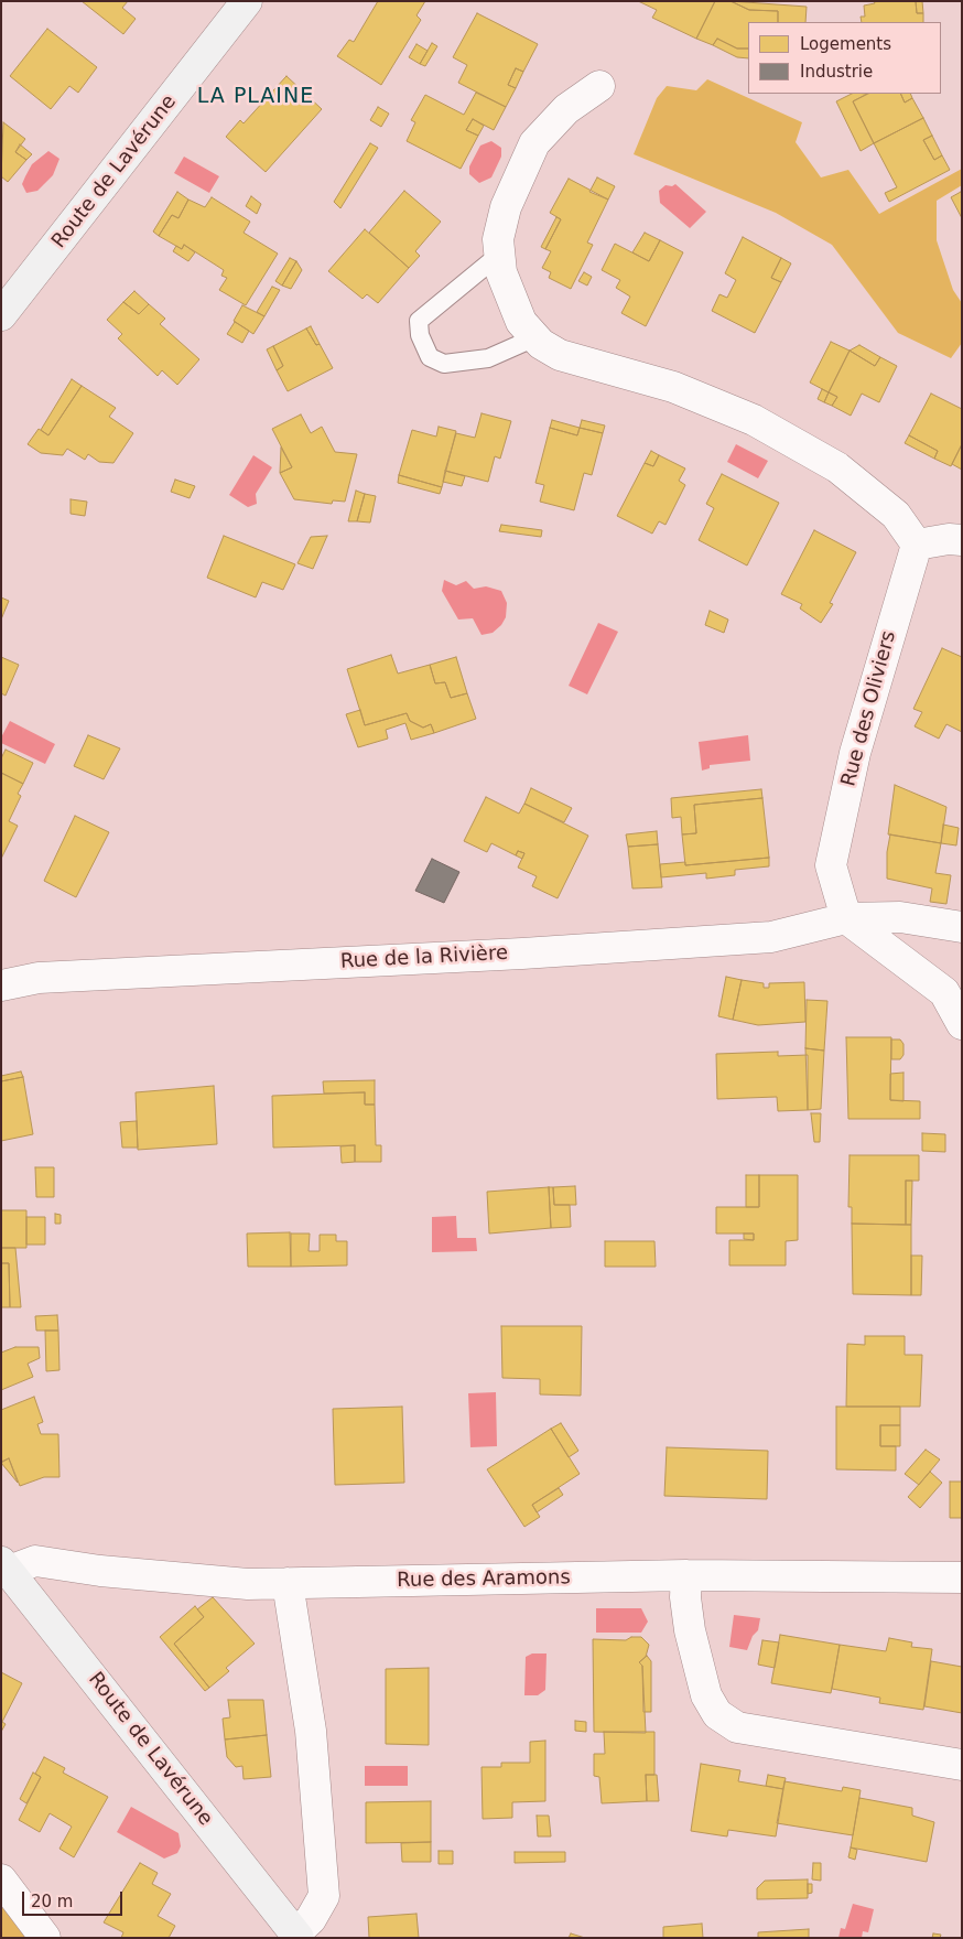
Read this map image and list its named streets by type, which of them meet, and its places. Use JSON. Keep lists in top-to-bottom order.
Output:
{
  "streets": {
    "street": [
      "Route de Lavérune",
      "Rue des Oliviers",
      "Rue de la Rivière",
      "Rue des Aramons"
    ]
  },
  "crossings": [
    ["Route de Lavérune", "Rue des Aramons"],
    ["Rue des Oliviers", "Rue de la Rivière"]
  ],
  "districts": ["LA PLAINE"],
  "legend": ["Logements", "Industrie"],
  "scale_bar": "20 m"
}
